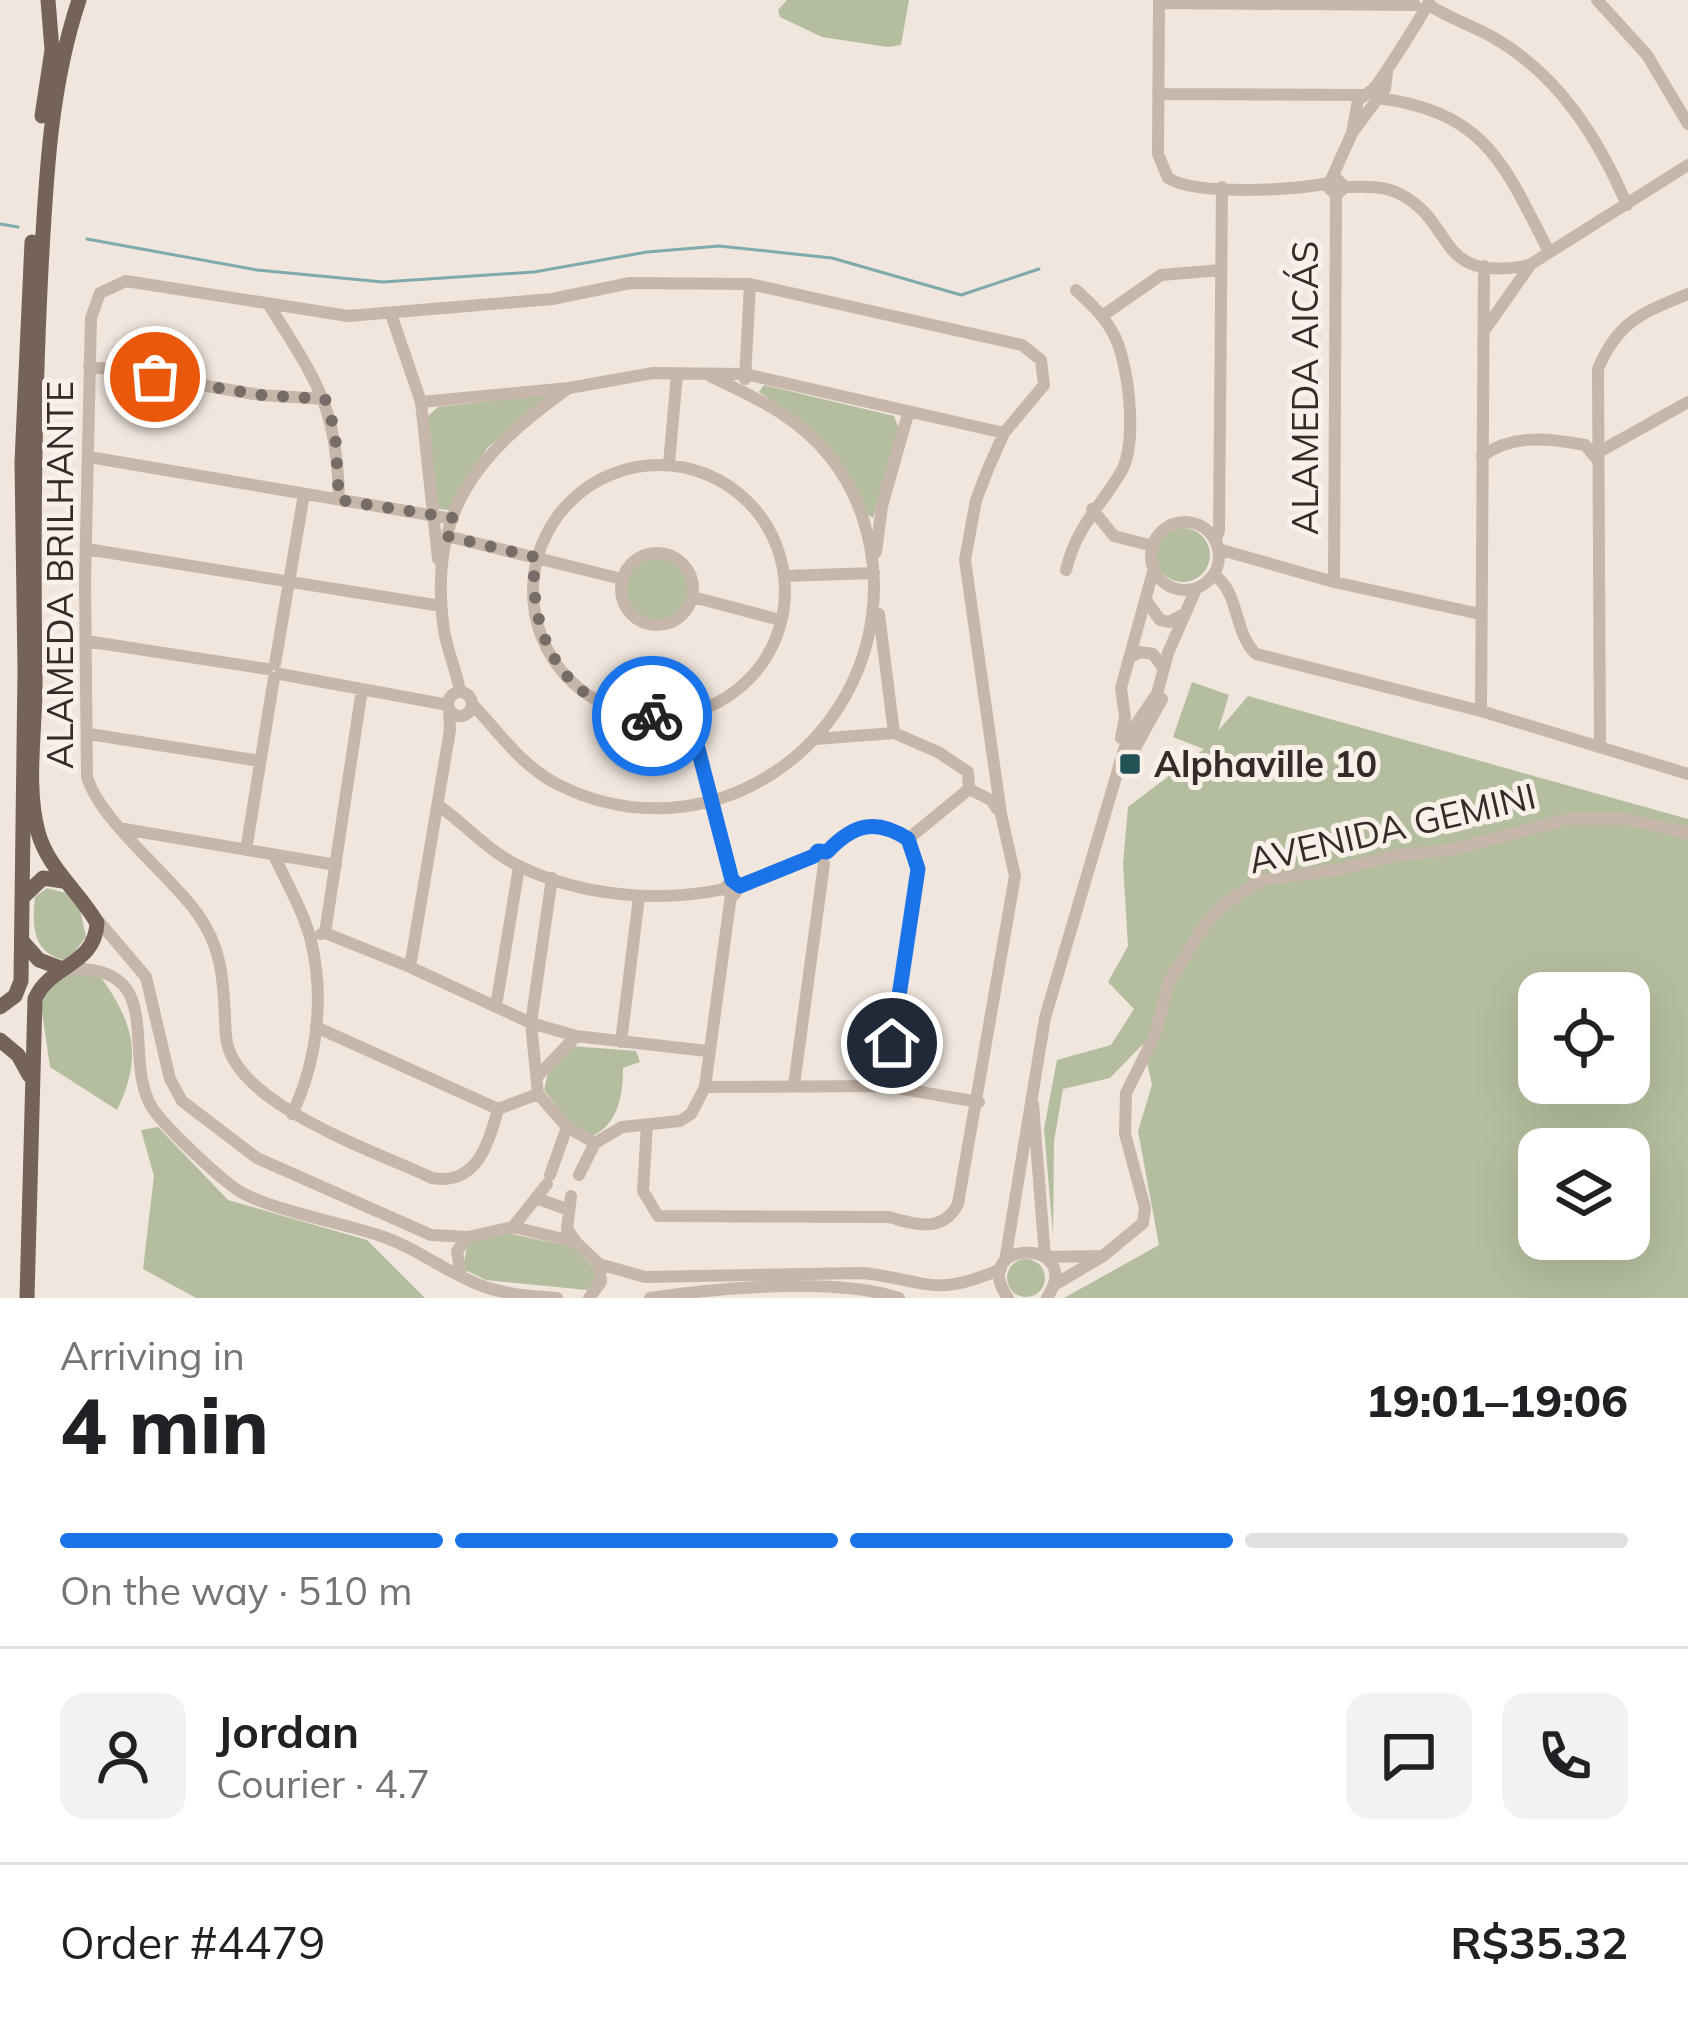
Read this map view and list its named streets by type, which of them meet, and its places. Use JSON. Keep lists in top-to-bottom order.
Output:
{
  "streets": {
    "street": ["ALAMEDA AICÁS", "ALAMEDA BRILHANTE", "AVENIDA GEMINI"]
  },
  "places": {
    "transit": ["Alphaville 10"]
  },
  "page": {
    "heading": ["4 min", "Arriving in", "19:01–19:06"],
    "panel": [
      "Jordan",
      "Courier · 4.7",
      "Order #4479",
      "R$35.32"
    ],
    "bar": "On the way · 510 m"
  }
}
